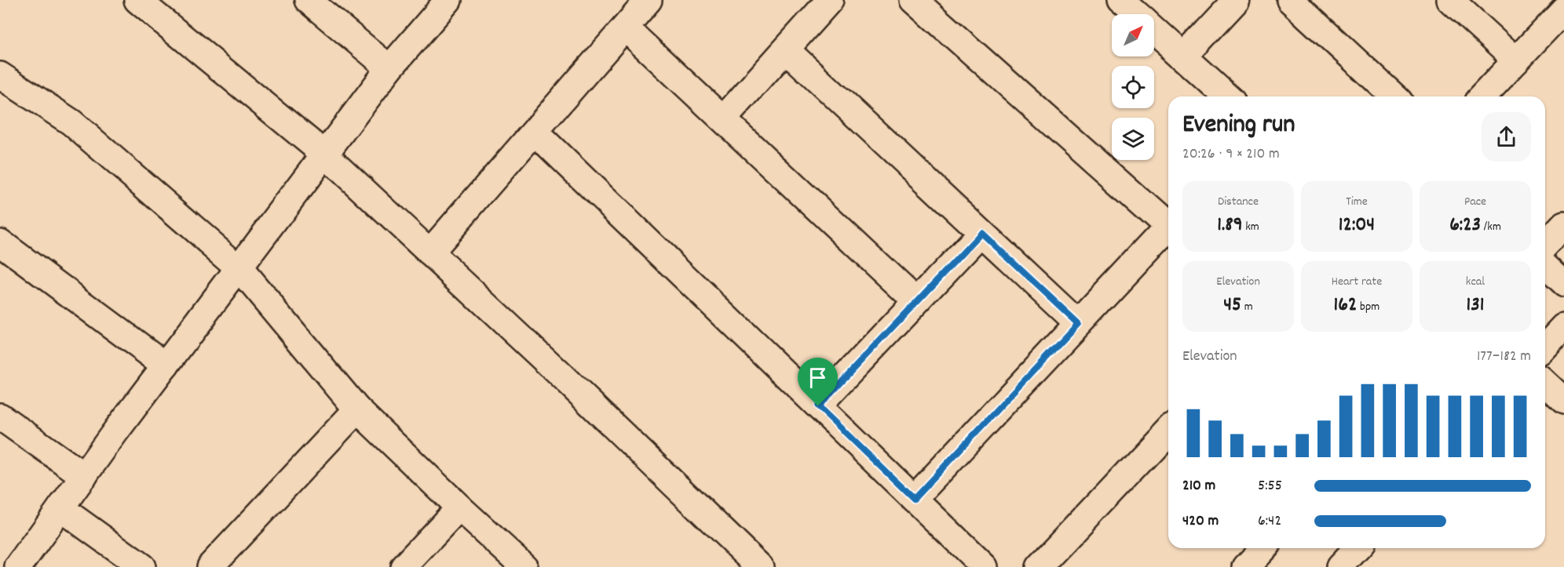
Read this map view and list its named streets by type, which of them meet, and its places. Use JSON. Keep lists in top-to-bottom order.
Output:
{
  "north": "top right",
  "page": {
    "heading": ["Evening run", "20:26 · 9 × 210 m"],
    "stats": [
      ["Distance", "1.89 km"],
      ["Time", "12:04"],
      ["Pace", "6:23 /km"],
      ["Elevation", "45 m"],
      ["Heart rate", "162 bpm"],
      ["kcal", "131"]
    ],
    "chart": ["Elevation", "177–182 m"],
    "list": [
      {
        "name": "210 m",
        "note": "5:55"
      },
      {
        "name": "420 m",
        "note": "6:42"
      }
    ]
  }
}
